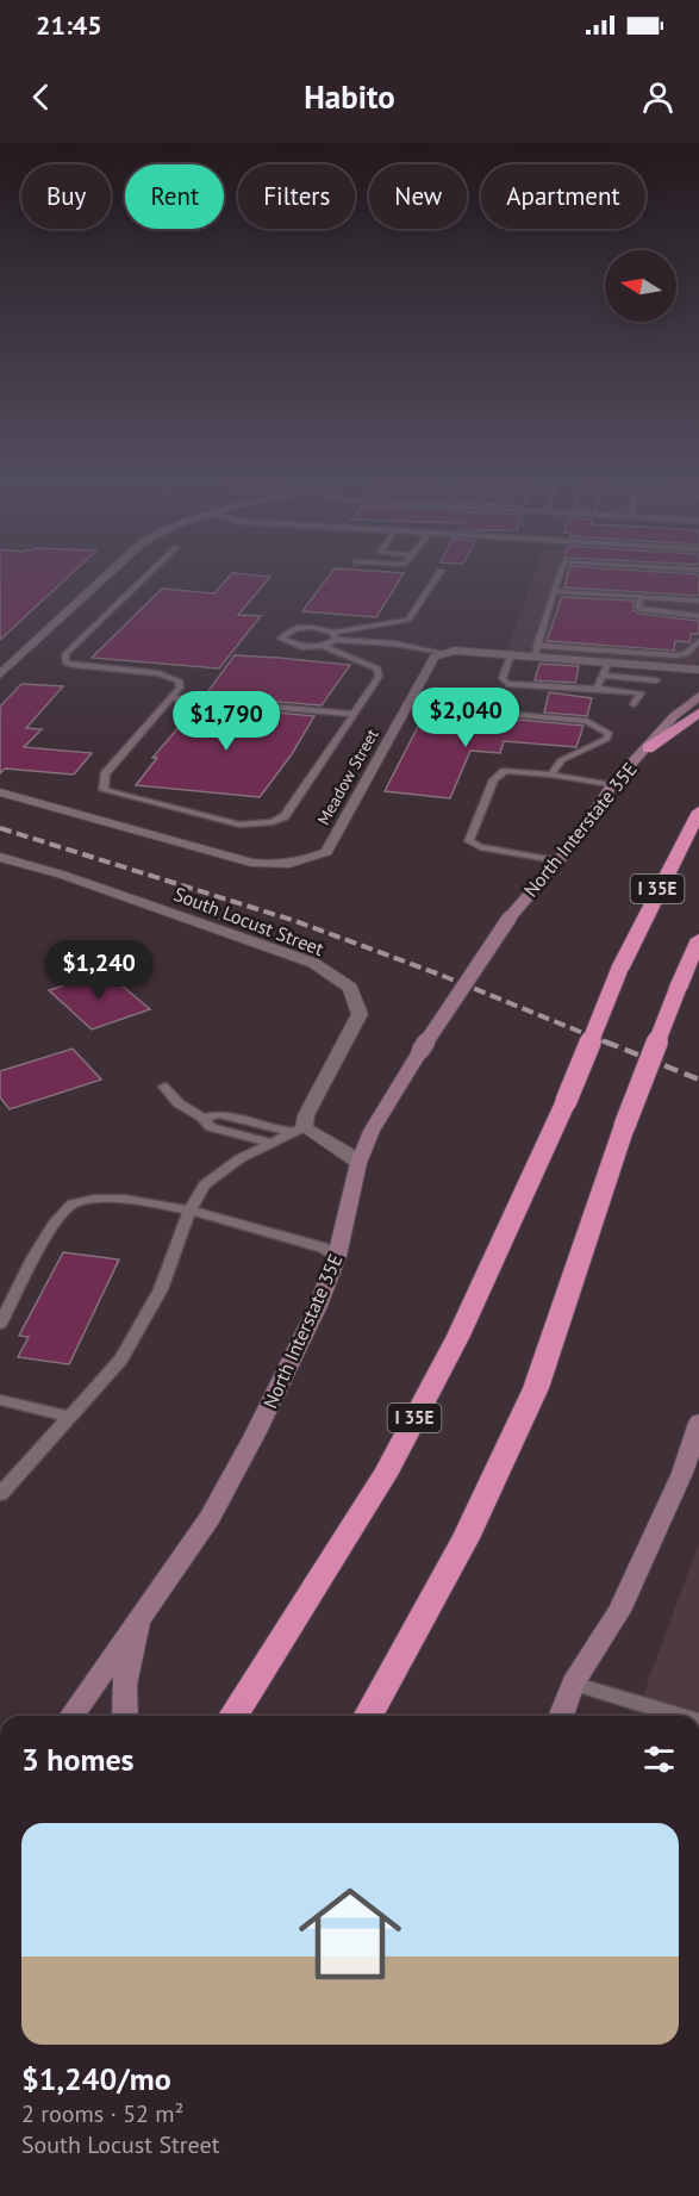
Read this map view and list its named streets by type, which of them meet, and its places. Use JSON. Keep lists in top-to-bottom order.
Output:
{
  "streets": {
    "highway": ["I 35E"],
    "main road": ["North Interstate 35E"],
    "street": ["Meadow Street", "South Locust Street"]
  },
  "north": "left",
  "page": {
    "status": "21:45",
    "header": "Habito",
    "chip": [
      "Buy",
      "Rent",
      "Filters",
      "New",
      "Apartment"
    ],
    "price": ["$2,040", "$1,790", "$1,240"],
    "heading": "3 homes",
    "list": [
      {
        "name": "$1,240/mo",
        "note": "2 rooms · 52 m² · South Locust Street"
      }
    ]
  }
}
